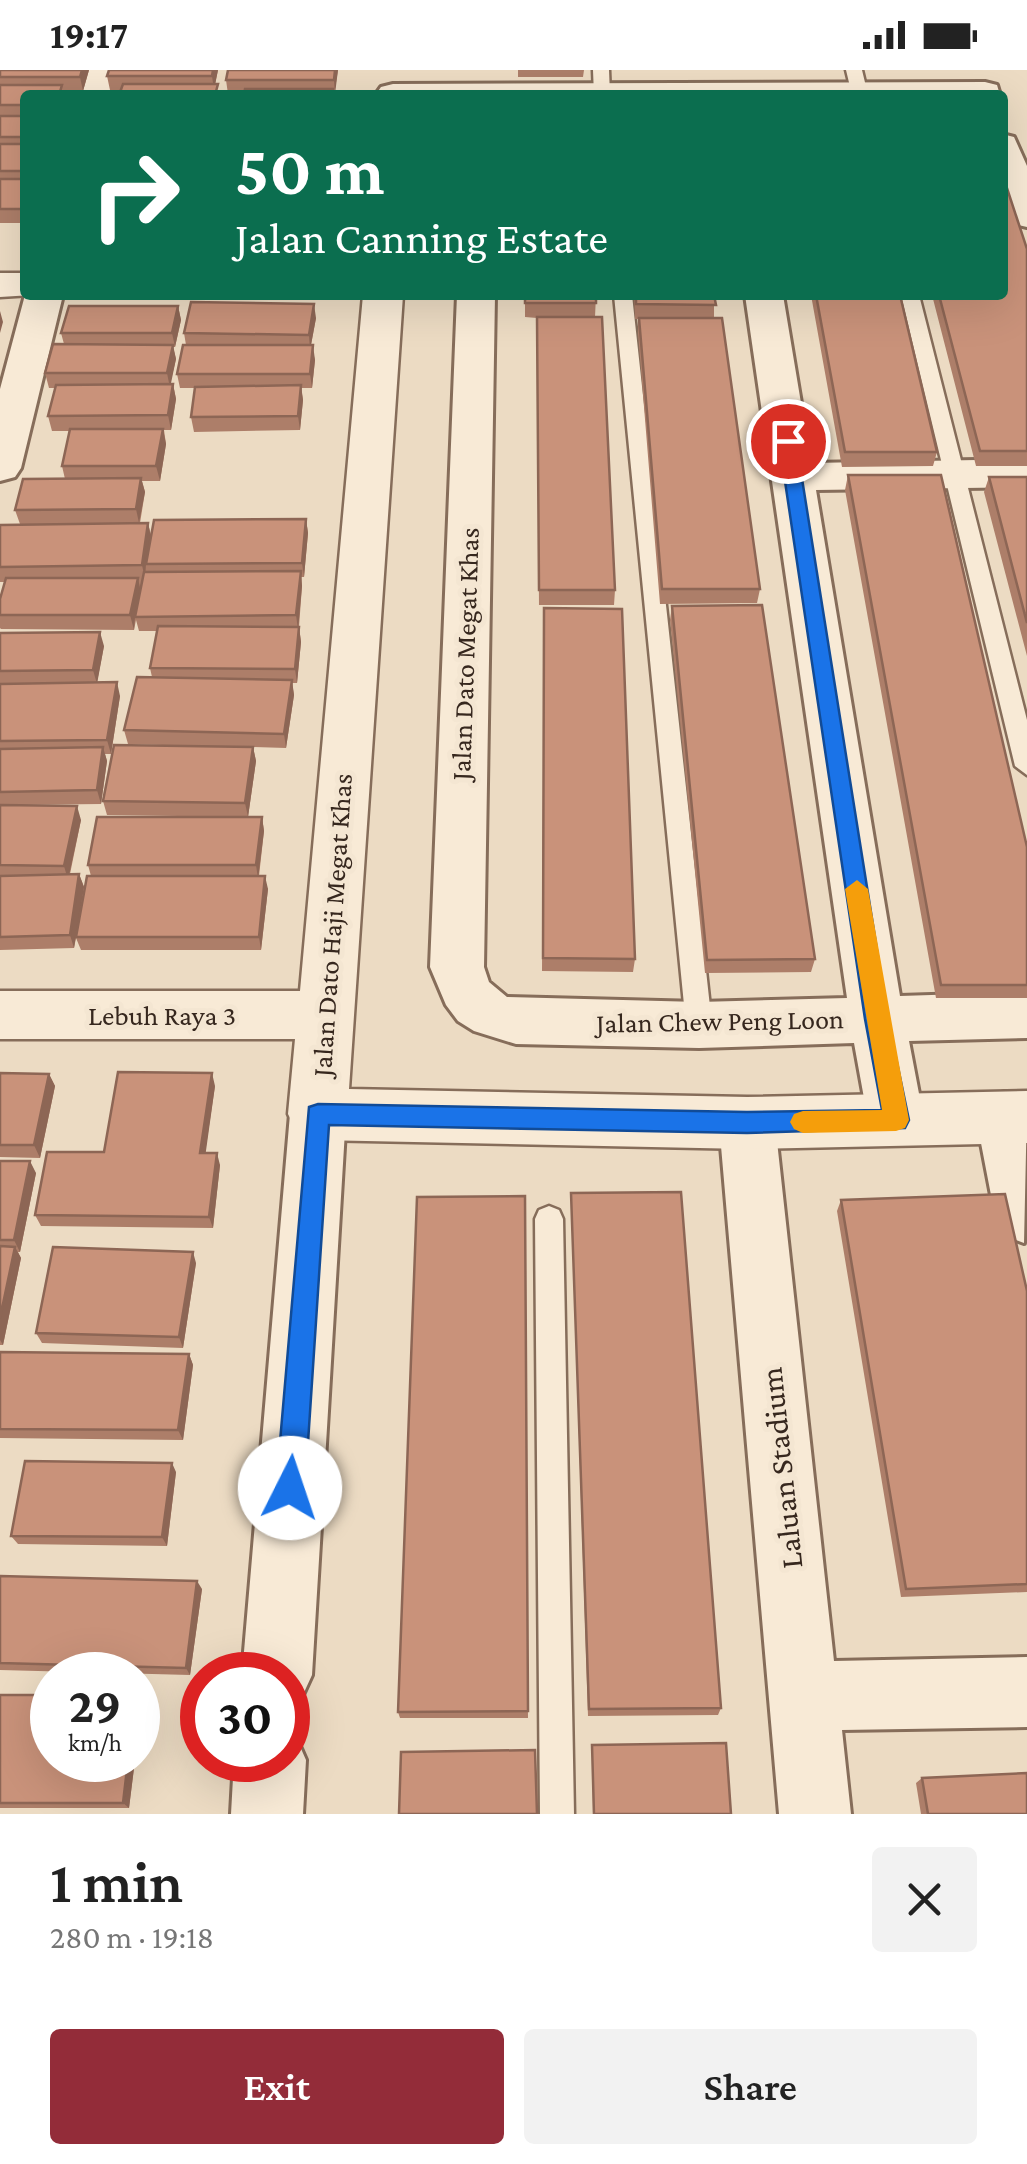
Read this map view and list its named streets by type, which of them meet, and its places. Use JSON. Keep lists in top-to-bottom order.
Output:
{
  "streets": {
    "street": [
      "Jalan Dato Megat Khas",
      "Jalan Dato Haji Megat Khas",
      "Lebuh Raya 3",
      "Jalan Chew Peng Loon",
      "Laluan Stadium"
    ]
  },
  "crossings": [
    ["Jalan Dato Megat Khas", "Jalan Chew Peng Loon"],
    ["Jalan Dato Haji Megat Khas", "Lebuh Raya 3"]
  ],
  "page": {
    "status": "19:17",
    "turn": ["50 m", "Jalan Canning Estate"],
    "speed": "29 km/h",
    "limit": "30",
    "heading": ["1 min", "280 m · 19:18"],
    "buttons": ["Exit", "Share"]
  }
}
